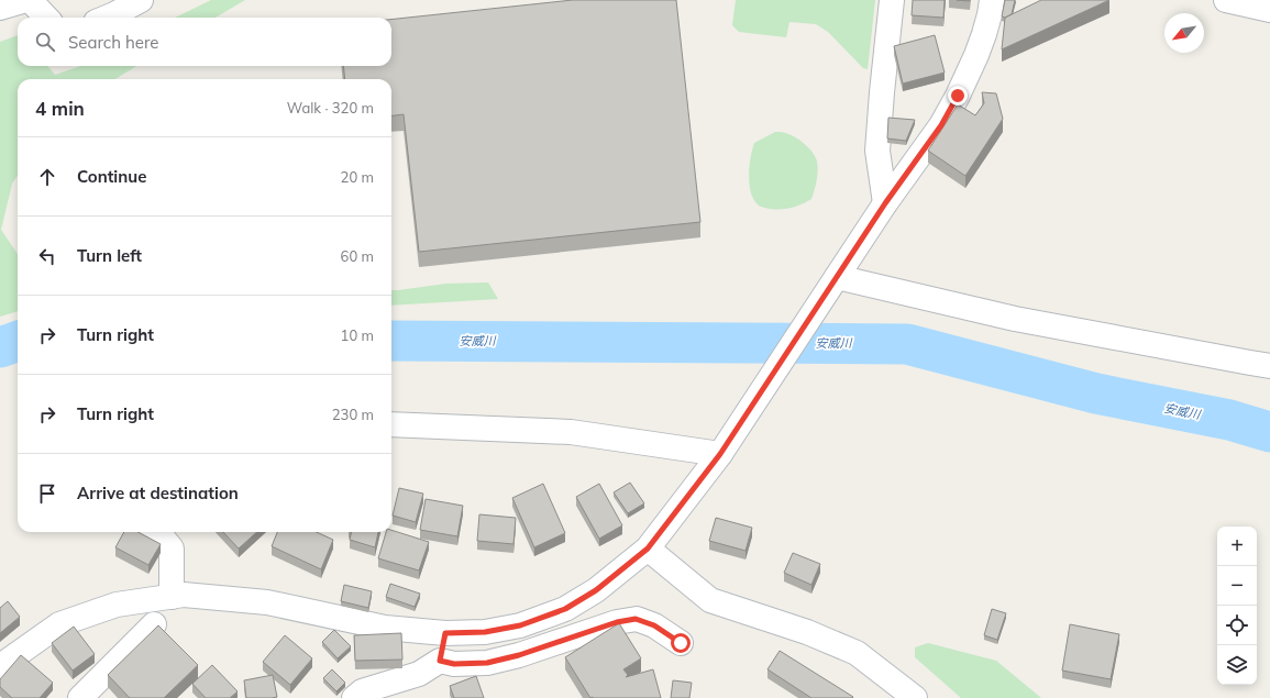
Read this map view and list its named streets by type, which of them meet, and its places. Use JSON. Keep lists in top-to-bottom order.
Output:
{
  "water": ["安威川"],
  "north": "bottom left",
  "page": {
    "search": "Search here",
    "heading": ["4 min", "Walk · 320 m"],
    "list": [
      ["Continue", "20 m"],
      ["Turn left", "60 m"],
      ["Turn right", "10 m"],
      ["Turn right", "230 m"],
      "Arrive at destination"
    ],
    "map_buttons": ["+", "−"]
  }
}
